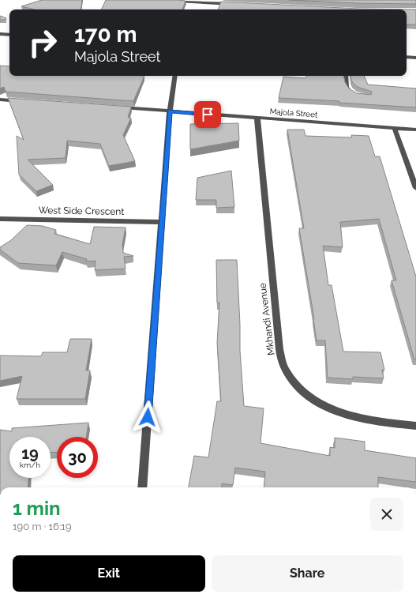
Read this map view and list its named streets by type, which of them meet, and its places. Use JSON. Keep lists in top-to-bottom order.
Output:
{
  "streets": {
    "street": ["Majola Street", "West Side Crescent", "Mkhandi Avenue"]
  },
  "crossings": [
    ["Majola Street", "Mkhandi Avenue"]
  ],
  "page": {
    "turn": ["170 m", "Majola Street"],
    "speed": "19 km/h",
    "limit": "30",
    "heading": ["1 min", "190 m · 16:19"],
    "buttons": ["Exit", "Share"]
  }
}
